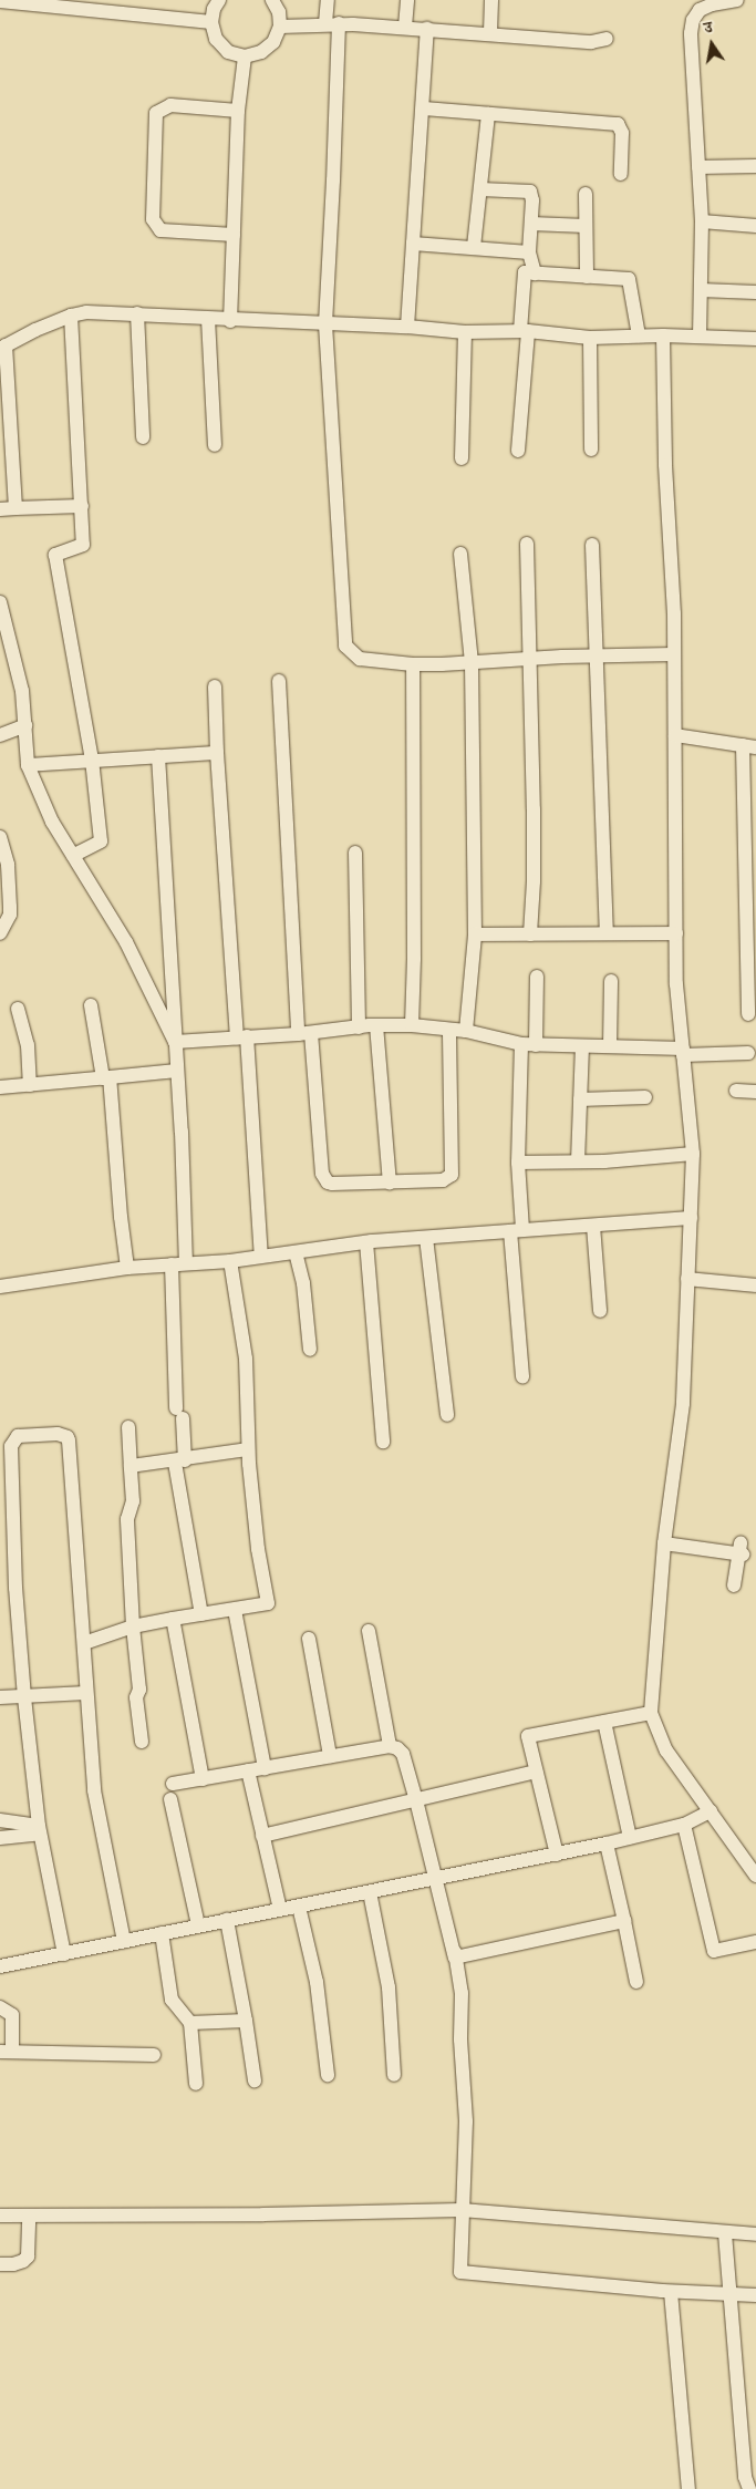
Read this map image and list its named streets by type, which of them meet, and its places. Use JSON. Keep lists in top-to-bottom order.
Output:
{
  "north": "top"
}
